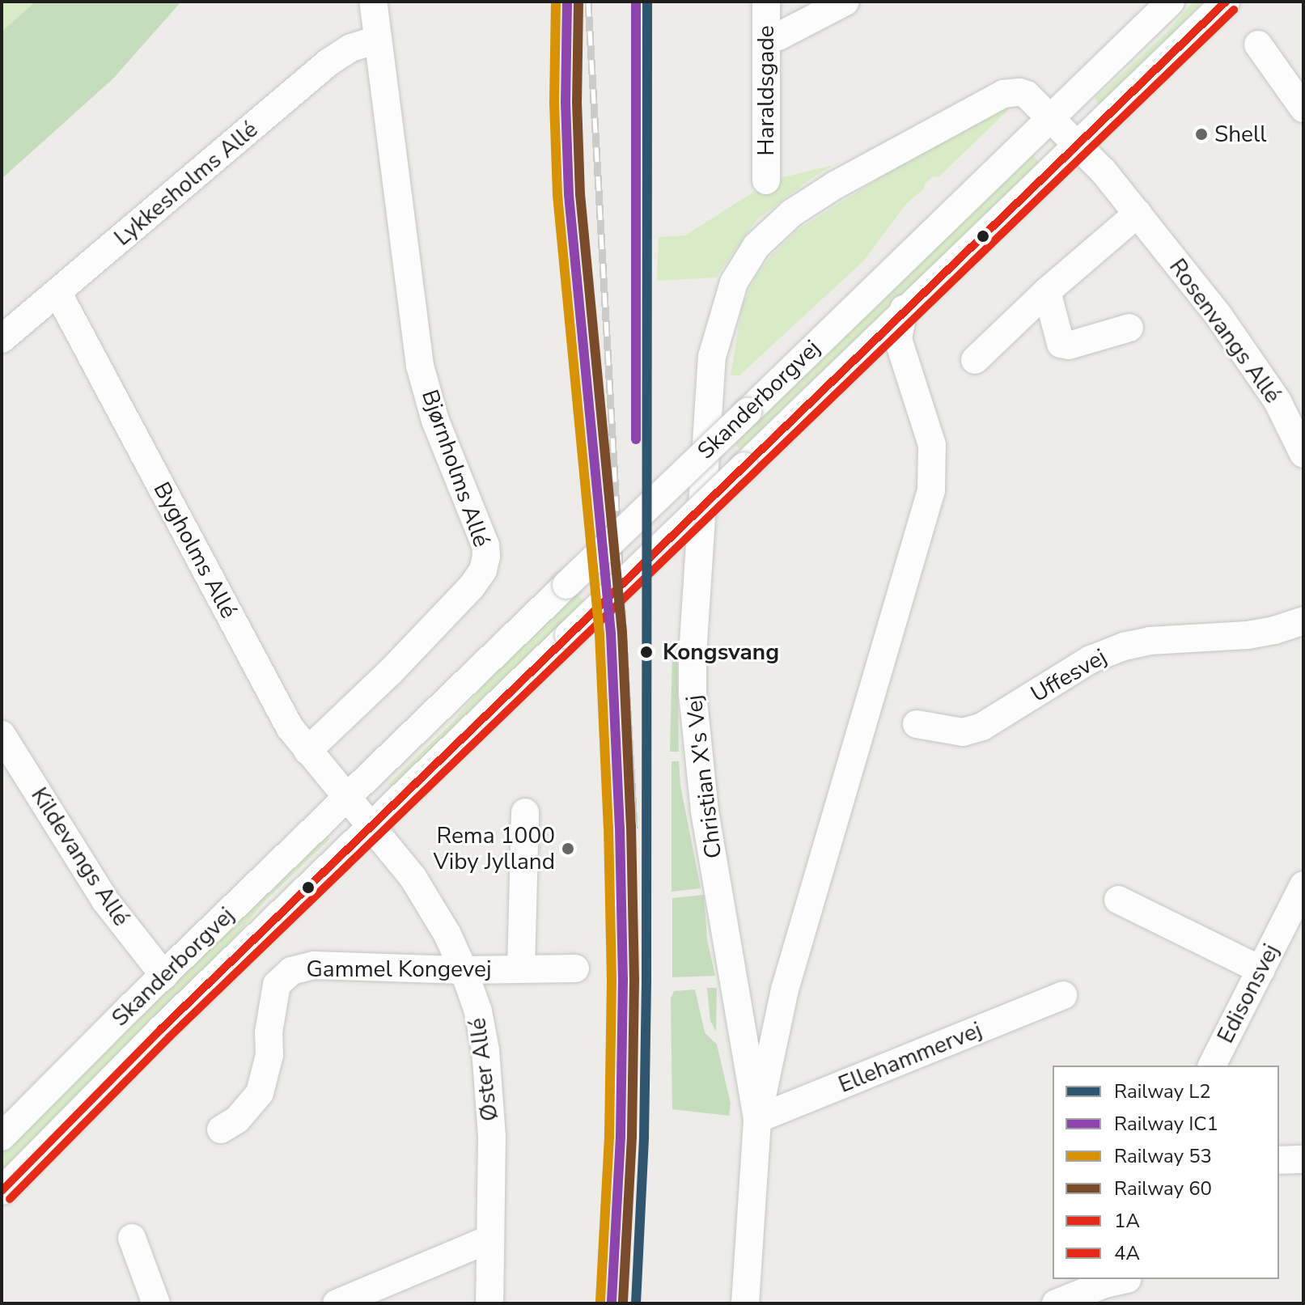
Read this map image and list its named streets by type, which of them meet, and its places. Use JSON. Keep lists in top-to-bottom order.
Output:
{
  "streets": {
    "street": [
      "Haraldsgade",
      "Lykkesholms Allé",
      "Rosenvangs Allé",
      "Skanderborgvej",
      "Bjørnholms Allé",
      "Bygholms Allé",
      "Uffesvej",
      "Christian X's Vej",
      "Kildevangs Allé",
      "Gammel Kongevej",
      "Edisonsvej",
      "Ellehammervej",
      "Øster Allé"
    ]
  },
  "crossings": [
    ["Lykkesholms Allé", "Bjørnholms Allé"],
    ["Lykkesholms Allé", "Bygholms Allé"],
    ["Rosenvangs Allé", "Skanderborgvej"],
    ["Rosenvangs Allé", "Christian X's Vej"],
    ["Skanderborgvej", "Bygholms Allé"],
    ["Skanderborgvej", "Christian X's Vej"],
    ["Skanderborgvej", "Kildevangs Allé"],
    ["Skanderborgvej", "Øster Allé"],
    ["Bjørnholms Allé", "Bygholms Allé"],
    ["Christian X's Vej", "Ellehammervej"],
    ["Gammel Kongevej", "Øster Allé"]
  ],
  "places": ["Shell", "Kongsvang", "Rema 1000 Viby Jylland"],
  "lines": [
    "rail line L2",
    "rail line IC1",
    "rail line 53",
    "rail line 60",
    "transit line 1A",
    "transit line 4A"
  ],
  "legend": [
    "Railway L2",
    "Railway IC1",
    "Railway 53",
    "Railway 60",
    "1A",
    "4A"
  ]
}
